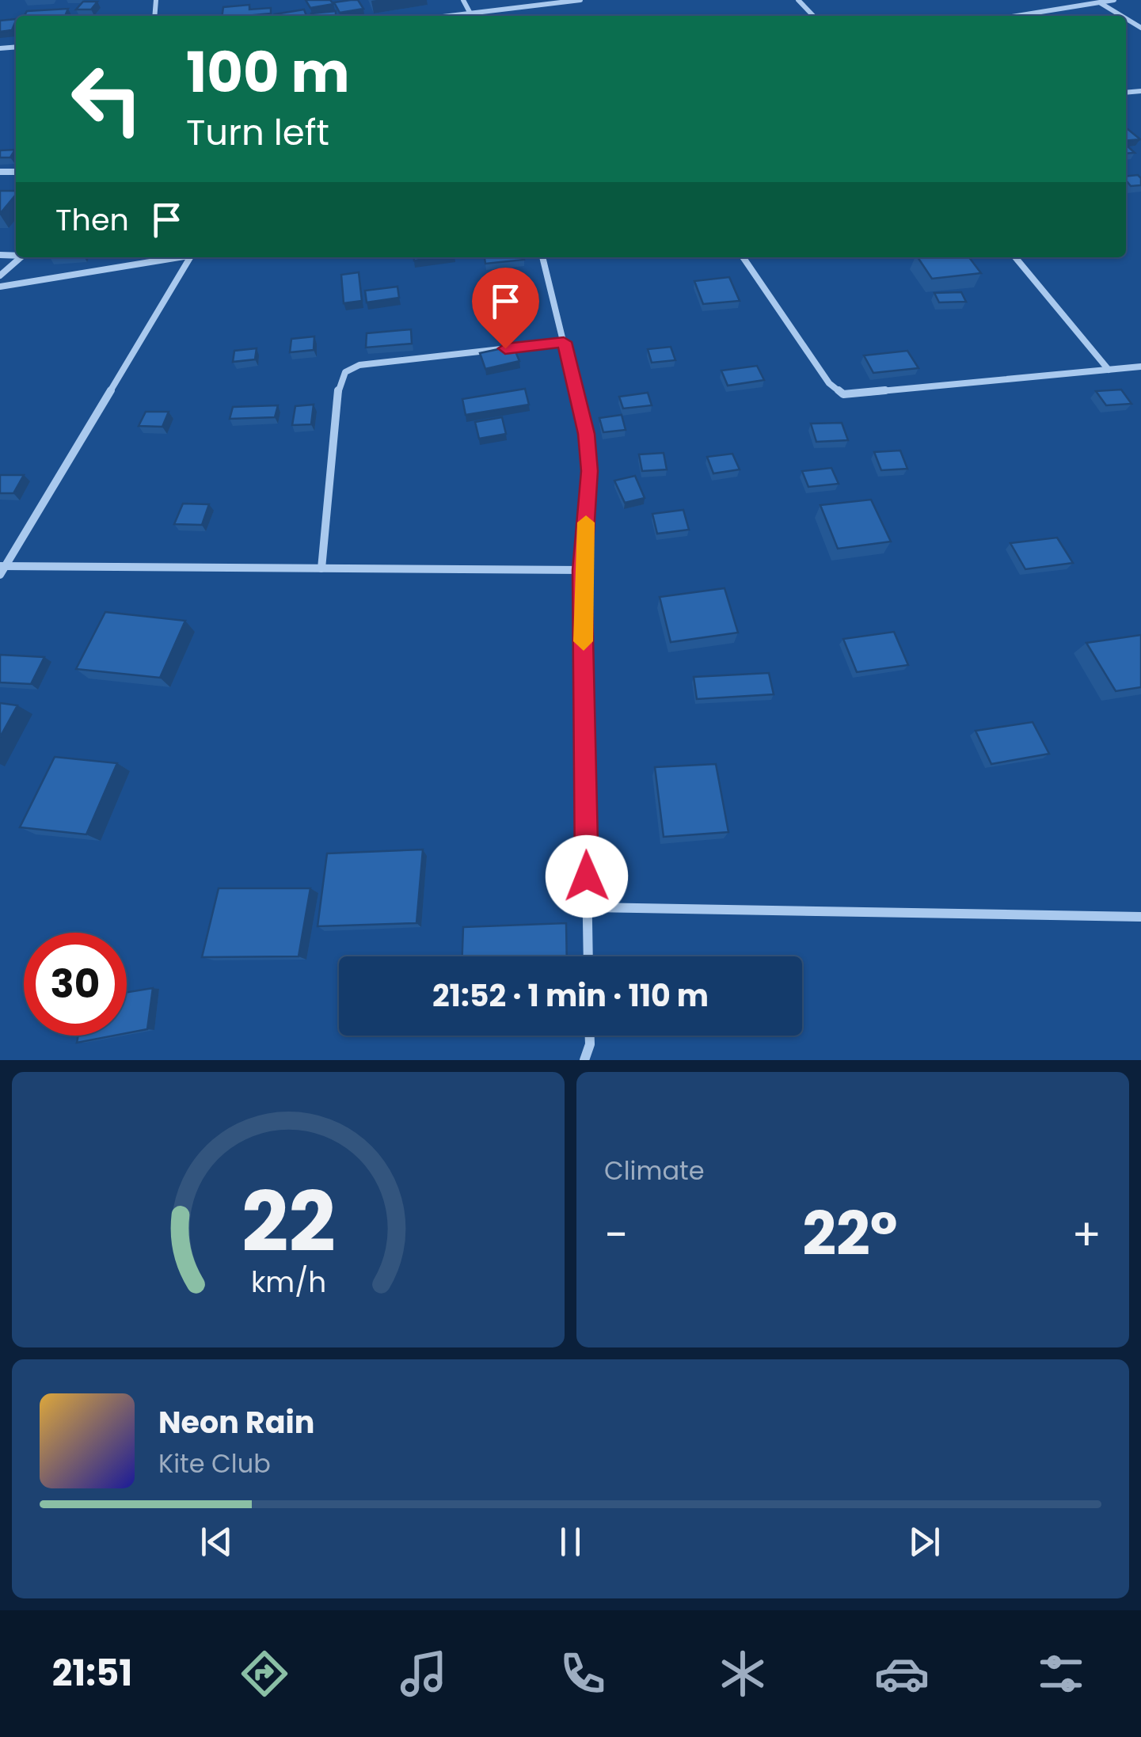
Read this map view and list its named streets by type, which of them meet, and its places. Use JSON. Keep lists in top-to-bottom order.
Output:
{
  "page": {
    "turn": ["100 m", "Turn left"],
    "then": "Then",
    "limit": "30",
    "trip": "21:52 · 1 min · 110 m",
    "tile": "Climate",
    "heat": ["−", "22°", "+"],
    "song": ["Neon Rain", "Kite Club"],
    "tabs": "21:51",
    "gauge": ["22", "km/h"]
  }
}
